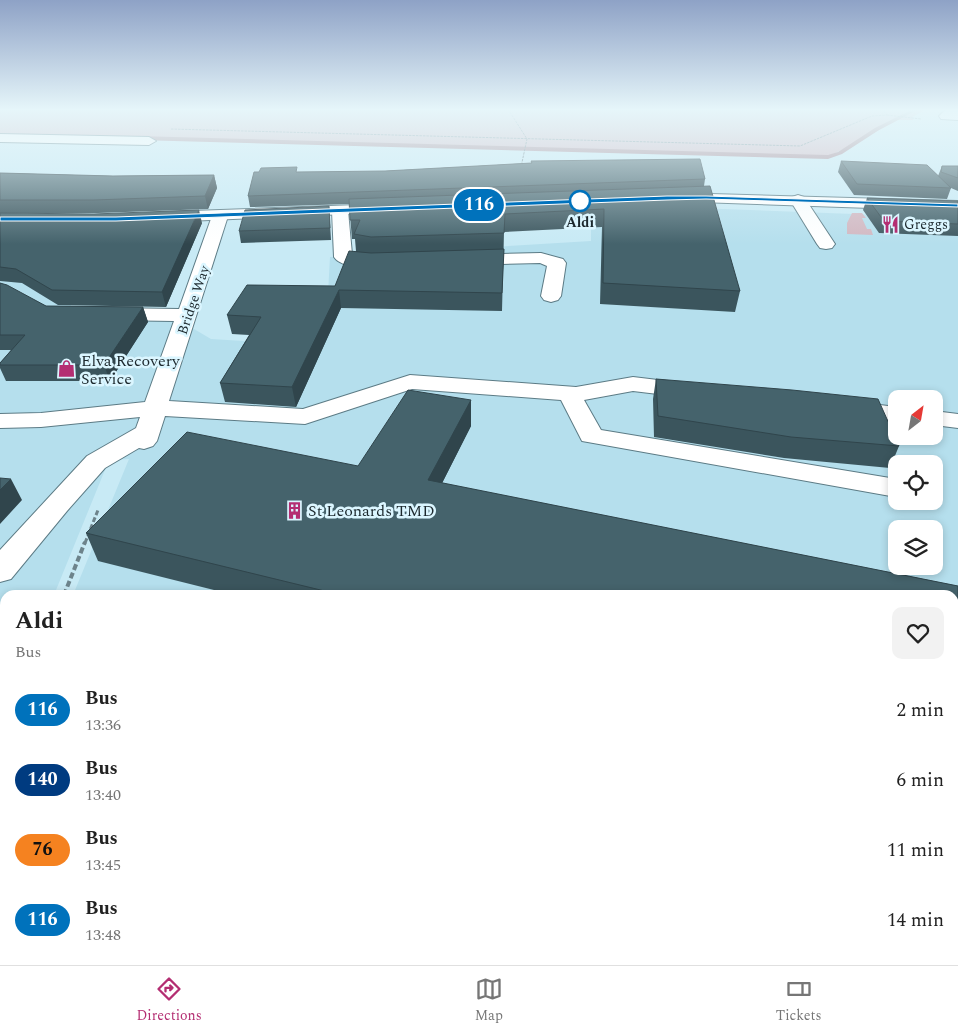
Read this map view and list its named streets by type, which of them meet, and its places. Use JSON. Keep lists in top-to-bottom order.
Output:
{
  "streets": {
    "main road": ["Bridge Way"]
  },
  "places": {
    "other": ["Aldi"],
    "restaurant": ["Greggs"],
    "shop": ["Elva Recovery Service"],
    "building": ["St Leonards TMD"]
  },
  "lines": ["bus line 116"],
  "north": "top right",
  "page": {
    "on_map": "116",
    "heading": ["Aldi", "Bus"],
    "list": [
      {
        "mark": "116",
        "name": "Bus",
        "note": "13:36",
        "value": "2 min"
      },
      {
        "mark": "140",
        "name": "Bus",
        "note": "13:40",
        "value": "6 min"
      },
      {
        "mark": "76",
        "name": "Bus",
        "note": "13:45",
        "value": "11 min"
      },
      {
        "mark": "116",
        "name": "Bus",
        "note": "13:48",
        "value": "14 min"
      }
    ],
    "tabs": ["Directions", "Map", "Tickets"]
  }
}
